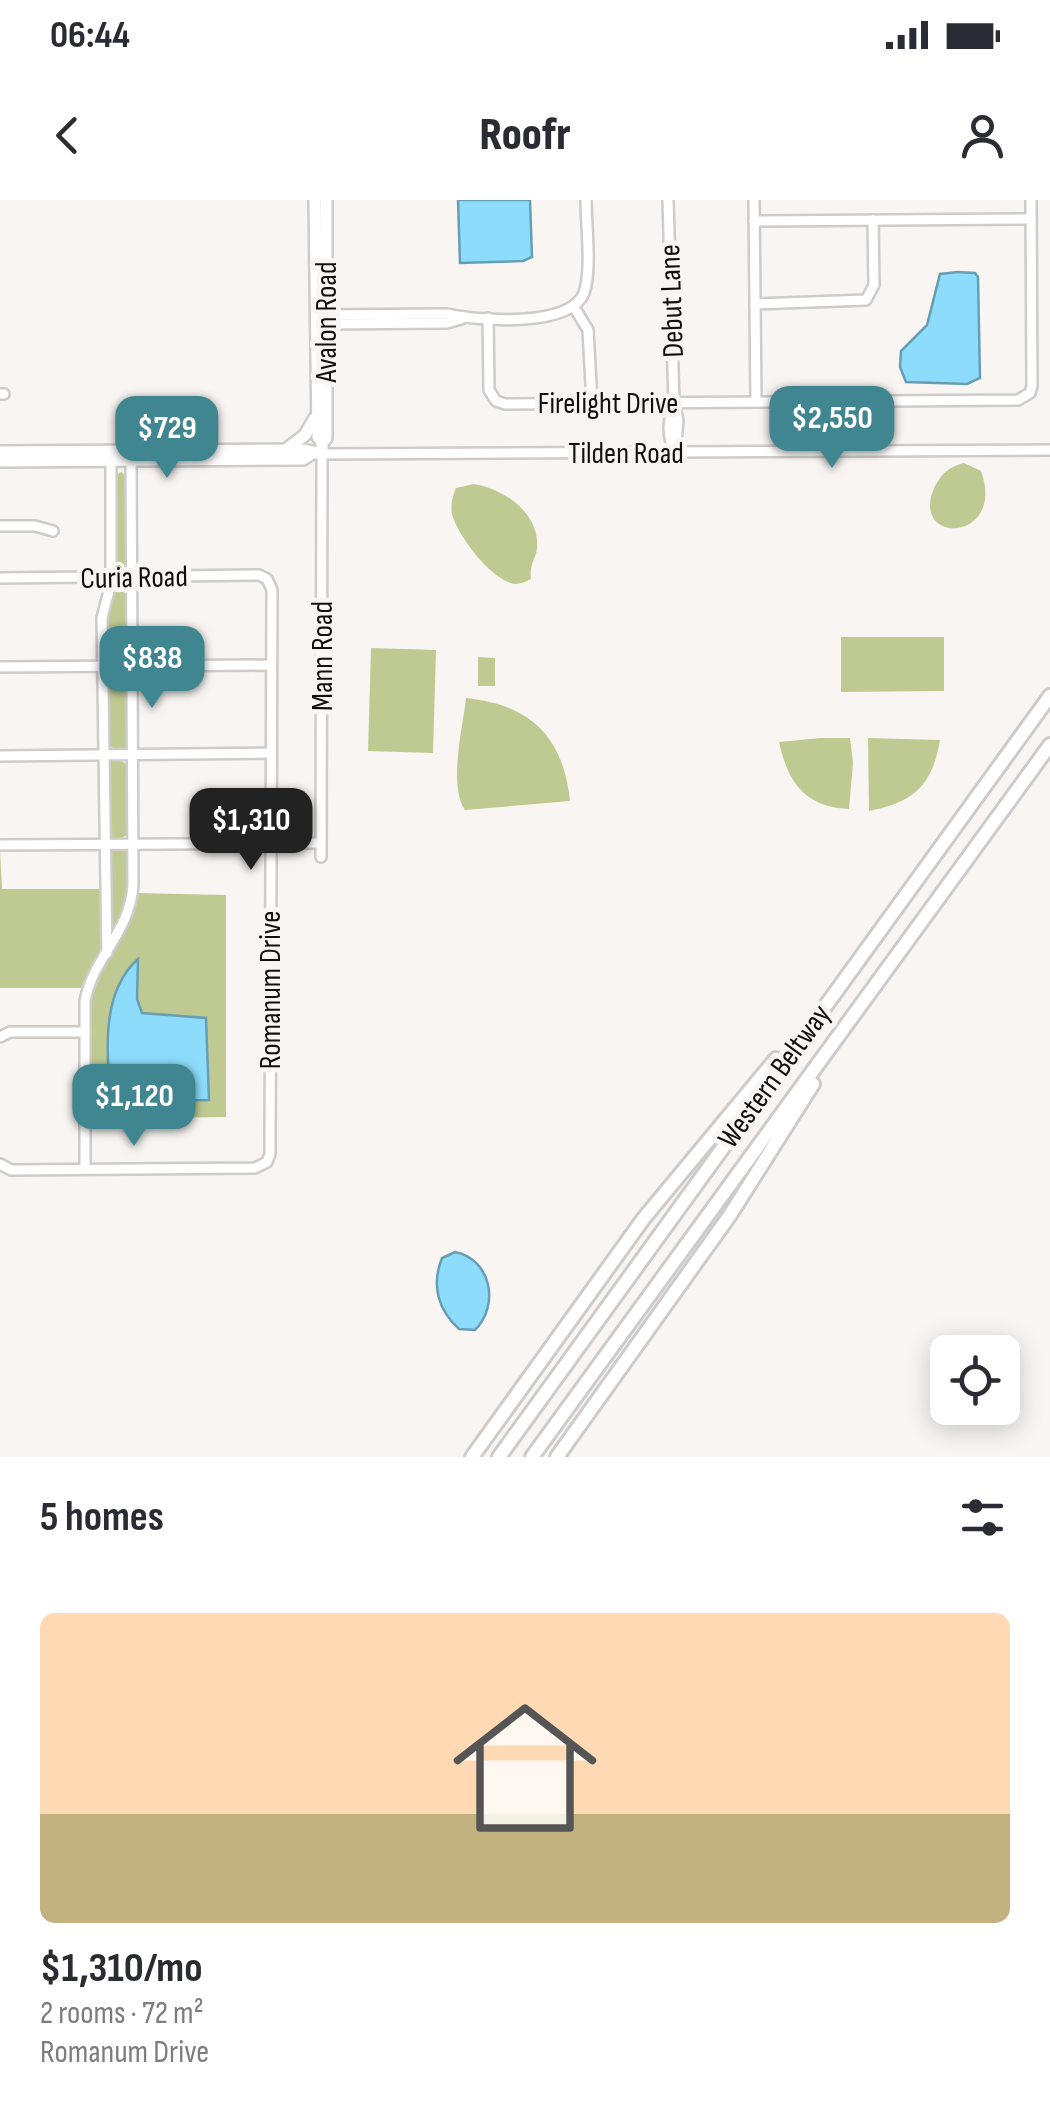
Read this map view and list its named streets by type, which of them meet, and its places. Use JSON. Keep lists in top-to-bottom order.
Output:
{
  "streets": {
    "highway": ["Western Beltway"],
    "main road": ["Avalon Road"],
    "street": [
      "Debut Lane",
      "Firelight Drive",
      "Tilden Road",
      "Curia Road",
      "Mann Road",
      "Romanum Drive"
    ]
  },
  "crossings": [
    ["Debut Lane", "Firelight Drive"],
    ["Debut Lane", "Tilden Road"],
    ["Avalon Road", "Tilden Road"],
    ["Avalon Road", "Mann Road"],
    ["Tilden Road", "Mann Road"],
    ["Curia Road", "Romanum Drive"]
  ],
  "page": {
    "status": "06:44",
    "header": "Roofr",
    "price": [
      "$2,550",
      "$729",
      "$838",
      "$1,310",
      "$1,120"
    ],
    "heading": "5 homes",
    "list": [
      {
        "name": "$1,310/mo",
        "note": "2 rooms · 72 m² · Romanum Drive"
      }
    ]
  }
}
